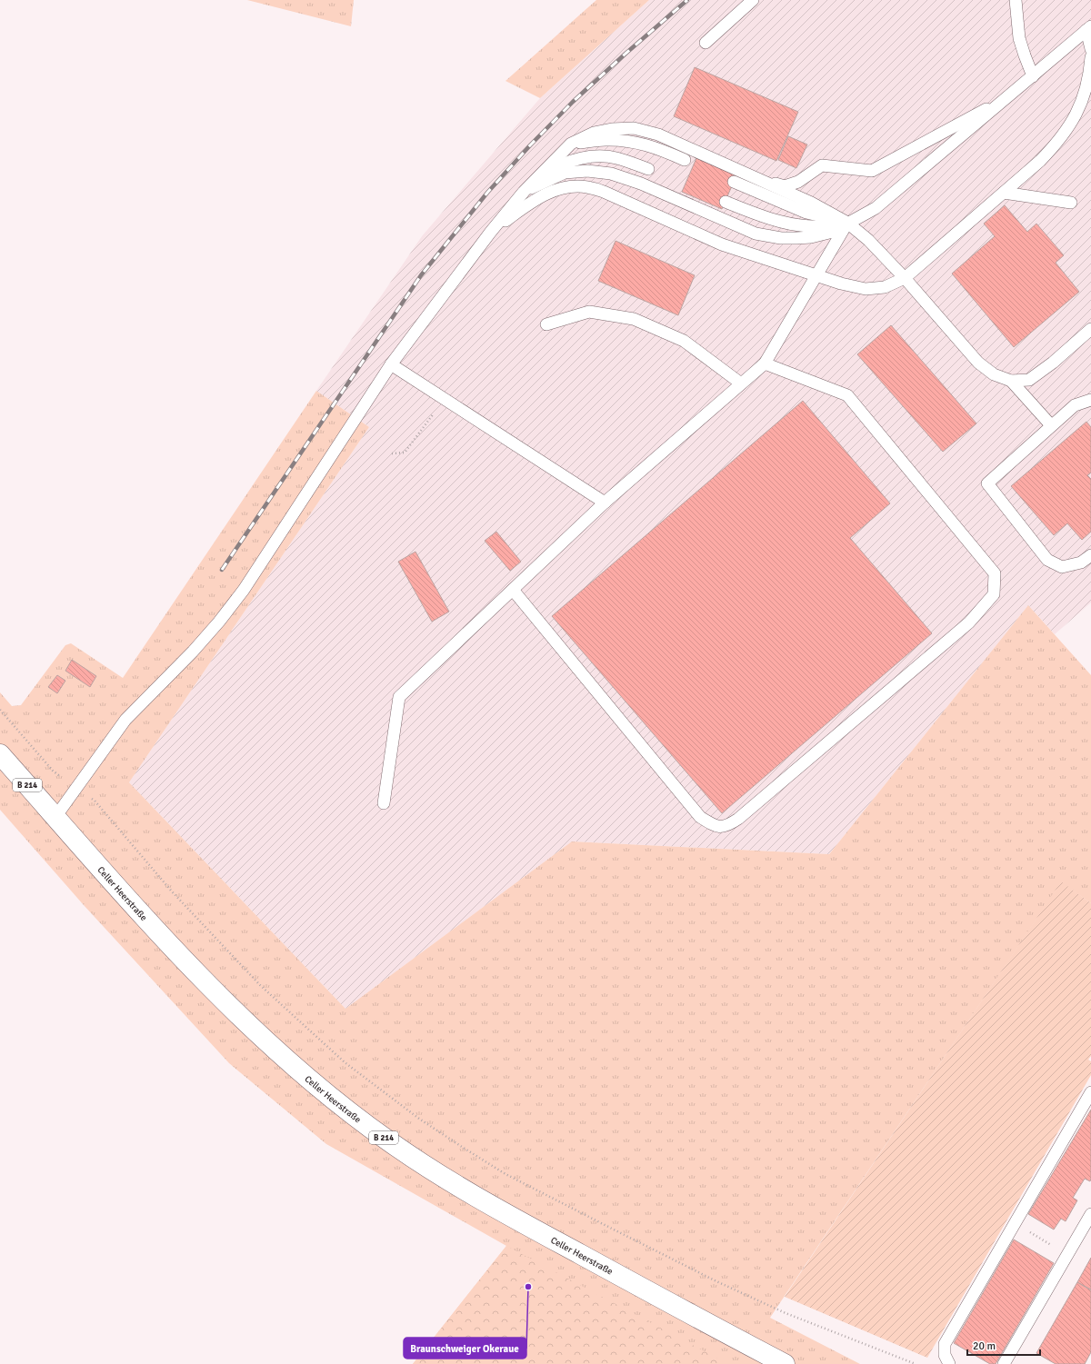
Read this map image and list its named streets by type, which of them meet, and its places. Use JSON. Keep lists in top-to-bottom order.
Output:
{
  "streets": {
    "main road": ["B 214", "Celler Heerstraße"]
  },
  "places": ["Braunschweiger Okeraue"],
  "scale_bar": "20 m"
}
